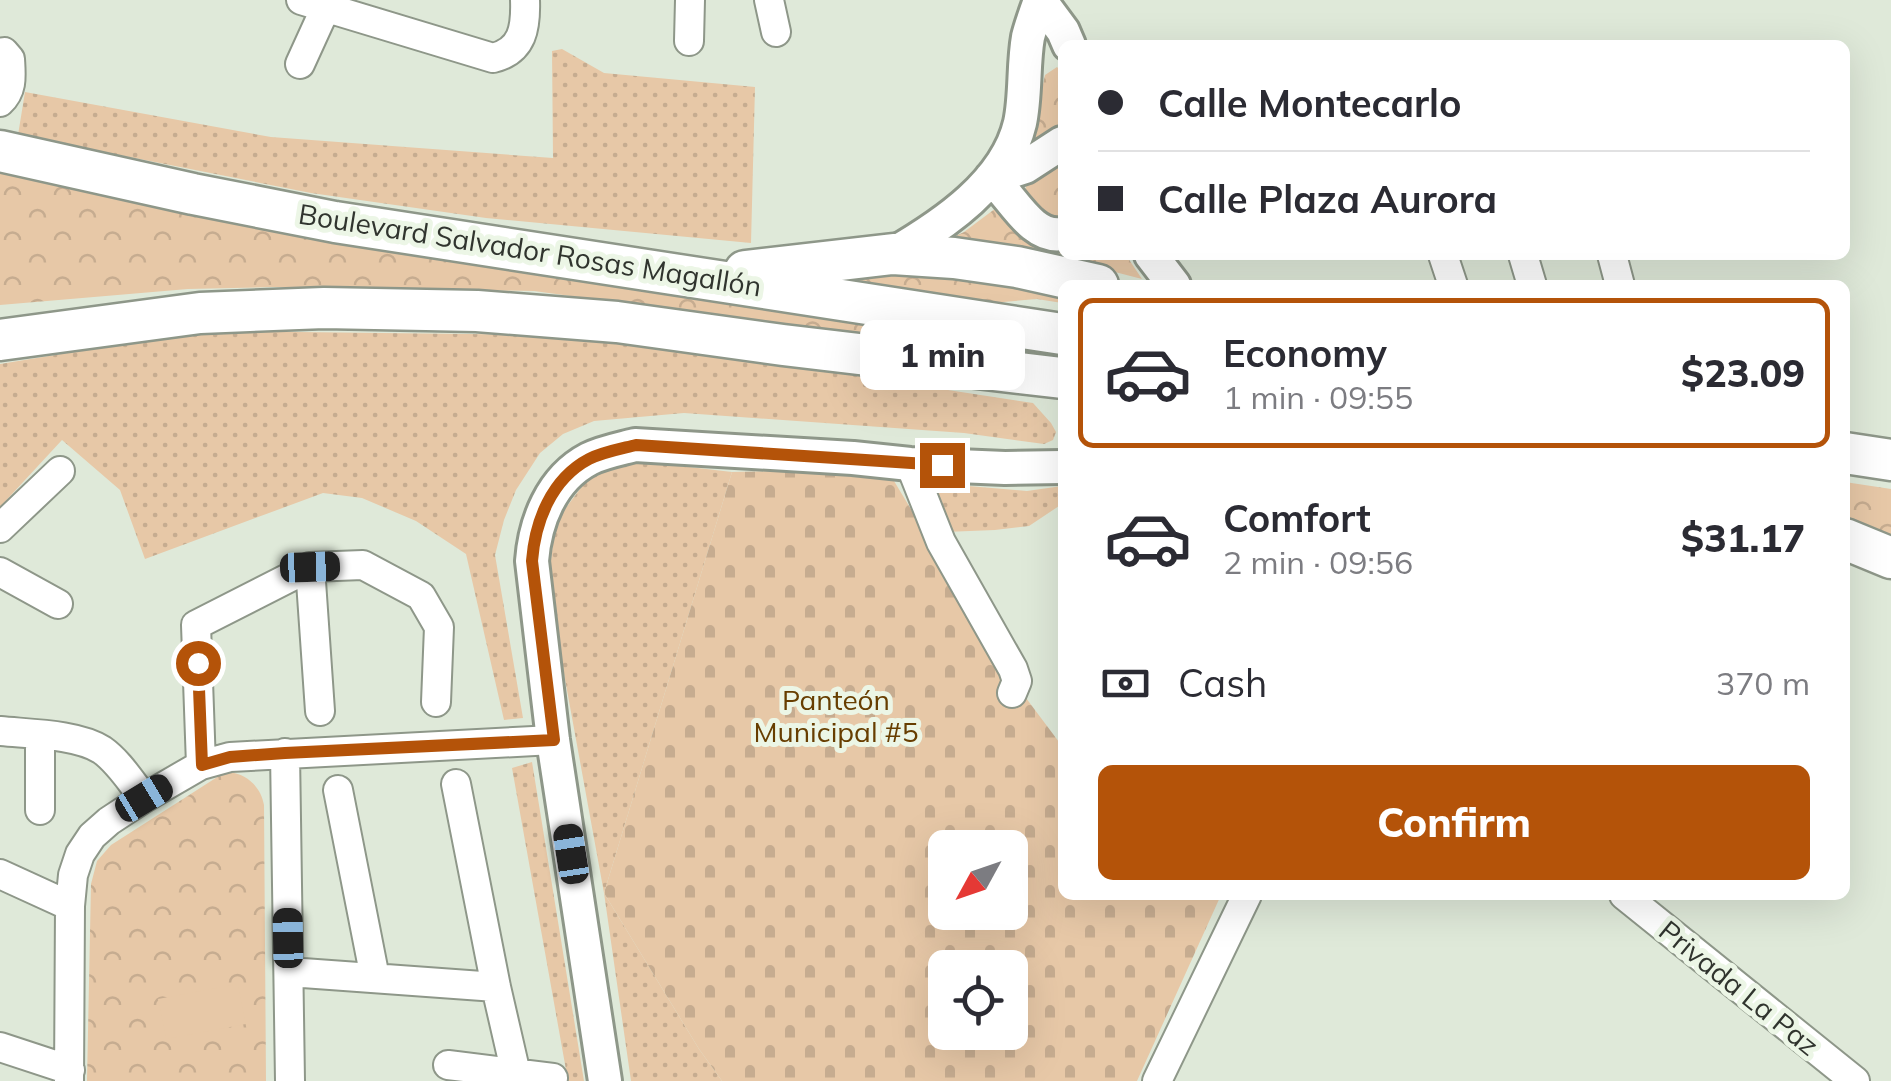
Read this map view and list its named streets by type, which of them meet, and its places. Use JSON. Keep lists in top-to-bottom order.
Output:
{
  "streets": {
    "highway": ["Boulevard Salvador Rosas Magallón"],
    "street": ["Privada La Paz"]
  },
  "parks": ["Panteón Municipal #5"],
  "north": "bottom left",
  "page": {
    "banner": ["Calle Montecarlo", "Calle Plaza Aurora"],
    "list": [
      {
        "name": "Economy",
        "note": "1 min · 09:55",
        "value": "$23.09"
      },
      {
        "name": "Comfort",
        "note": "2 min · 09:56",
        "value": "$31.17"
      }
    ],
    "bubble": "1 min",
    "pay": ["Cash", "370 m"],
    "buttons": "Confirm"
  }
}
